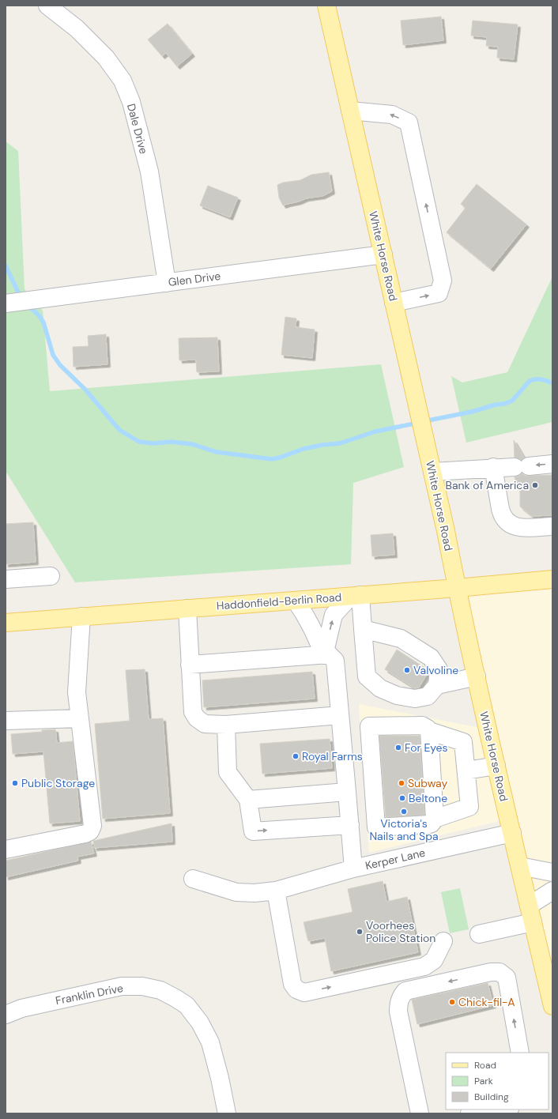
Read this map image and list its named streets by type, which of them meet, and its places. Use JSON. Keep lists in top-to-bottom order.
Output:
{
  "streets": {
    "main road": ["White Horse Road", "Haddonfield-Berlin Road"],
    "street": [
      "Dale Drive",
      "Glen Drive",
      "Kerper Lane",
      "Franklin Drive"
    ]
  },
  "crossings": [
    ["Dale Drive", "Glen Drive"],
    ["White Horse Road", "Glen Drive"],
    ["White Horse Road", "Haddonfield-Berlin Road"],
    ["White Horse Road", "Kerper Lane"]
  ],
  "places": [
    "Bank of America",
    "Valvoline",
    "For Eyes",
    "Royal Farms",
    "Public Storage",
    "Subway",
    "Beltone",
    "Victoria's Nails and Spa",
    "Voorhees Police Station",
    "Chick-fil-A"
  ],
  "legend": ["Road", "Park", "Building"]
}
